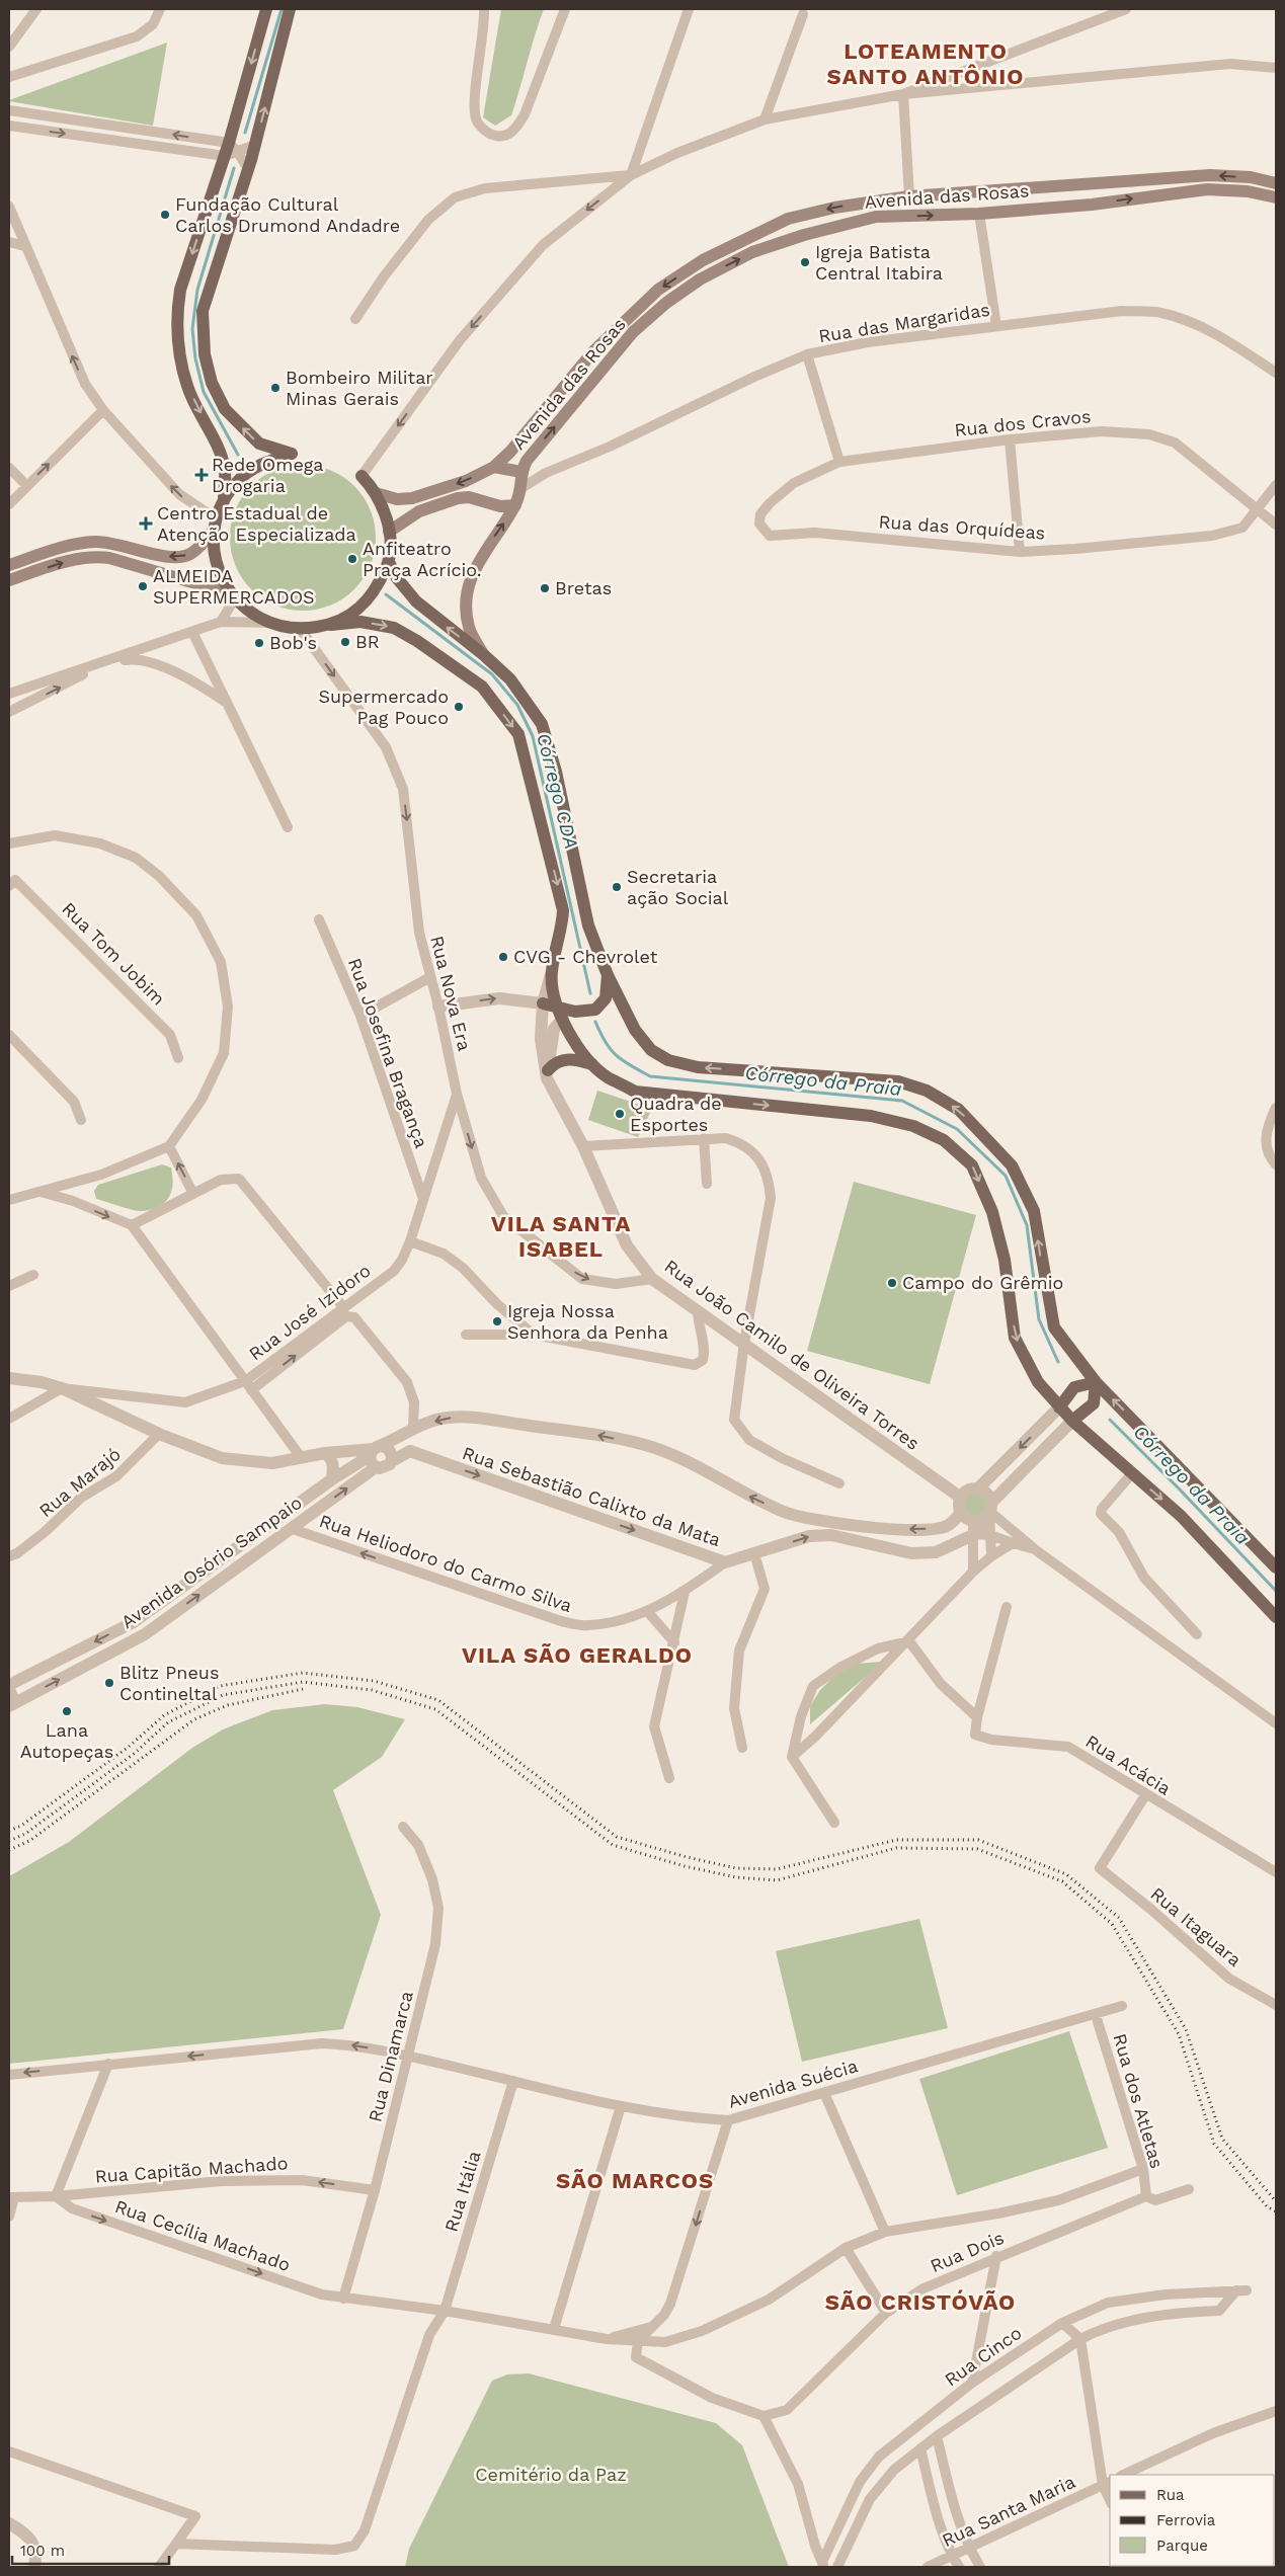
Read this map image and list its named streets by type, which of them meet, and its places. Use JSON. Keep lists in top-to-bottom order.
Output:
{
  "streets": {
    "main road": ["Avenida das Rosas"],
    "street": [
      "Rua das Margaridas",
      "Rua dos Cravos",
      "Rua das Orquídeas",
      "Rua Tom Jobim",
      "Rua Nova Era",
      "Rua Josefina Bragança",
      "Rua José Izidoro",
      "Rua João Camilo de Oliveira Torres",
      "Rua Marajó",
      "Rua Sebastião Calixto da Mata",
      "Avenida Osório Sampaio",
      "Rua Heliodoro do Carmo Silva",
      "Rua Acácia",
      "Rua Itaguara",
      "Rua Dinamarca",
      "Avenida Suécia",
      "Rua dos Atletas",
      "Rua Capitão Machado",
      "Rua Itália",
      "Rua Cecília Machado",
      "Rua Dois",
      "Rua Cinco",
      "Rua Santa Maria"
    ]
  },
  "crossings": [
    ["Avenida das Rosas", "Rua das Margaridas"],
    ["Rua dos Cravos", "Rua das Orquídeas"],
    ["Rua Nova Era", "Rua José Izidoro"],
    ["Rua Nova Era", "Rua João Camilo de Oliveira Torres"],
    ["Rua Josefina Bragança", "Rua José Izidoro"],
    ["Rua João Camilo de Oliveira Torres", "Avenida Osório Sampaio"],
    ["Rua Sebastião Calixto da Mata", "Rua Heliodoro do Carmo Silva"],
    ["Avenida Osório Sampaio", "Rua Heliodoro do Carmo Silva"],
    ["Rua Acácia", "Rua Itaguara"],
    ["Rua Dinamarca", "Avenida Suécia"],
    ["Rua Dinamarca", "Rua Capitão Machado"],
    ["Rua Dinamarca", "Rua Cecília Machado"],
    ["Avenida Suécia", "Rua dos Atletas"],
    ["Avenida Suécia", "Rua Itália"],
    ["Rua dos Atletas", "Rua Cecília Machado"],
    ["Rua dos Atletas", "Rua Dois"],
    ["Rua Capitão Machado", "Rua Cecília Machado"],
    ["Rua Itália", "Rua Cecília Machado"],
    ["Rua Cinco", "Rua Santa Maria"]
  ],
  "one_way": [
    "Rua Nova Era",
    "Rua Sebastião Calixto da Mata",
    "Rua Heliodoro do Carmo Silva",
    "Avenida Suécia",
    "Rua Capitão Machado"
  ],
  "districts": [
    "LOTEAMENTO SANTO ANTÔNIO",
    "VILA SANTA ISABEL",
    "VILA SÃO GERALDO",
    "SÃO MARCOS",
    "SÃO CRISTÓVÃO"
  ],
  "water": ["Córrego CDA", "Córrego da Praia"],
  "parks": ["Cemitério da Paz"],
  "places": {
    "other": [
      "Fundação Cultural Carlos Drumond Andadre",
      "Igreja Batista Central Itabira",
      "Bombeiro Militar Minas Gerais",
      "Anfiteatro Praça Acrício.",
      "ALMEIDA SUPERMERCADOS",
      "Bretas",
      "BR",
      "Bob's",
      "Supermercado Pag Pouco",
      "Secretaria ação Social",
      "CVG - Chevrolet",
      "Quadra de Esportes",
      "Campo do Grêmio",
      "Igreja Nossa Senhora da Penha",
      "Blitz Pneus Contineltal",
      "Lana Autopeças"
    ],
    "health": ["Rede Omega Drogaria", "Centro Estadual de Atenção Especializada"]
  },
  "legend": ["Rua", "Ferrovia", "Parque"],
  "scale_bar": "100 m"
}
